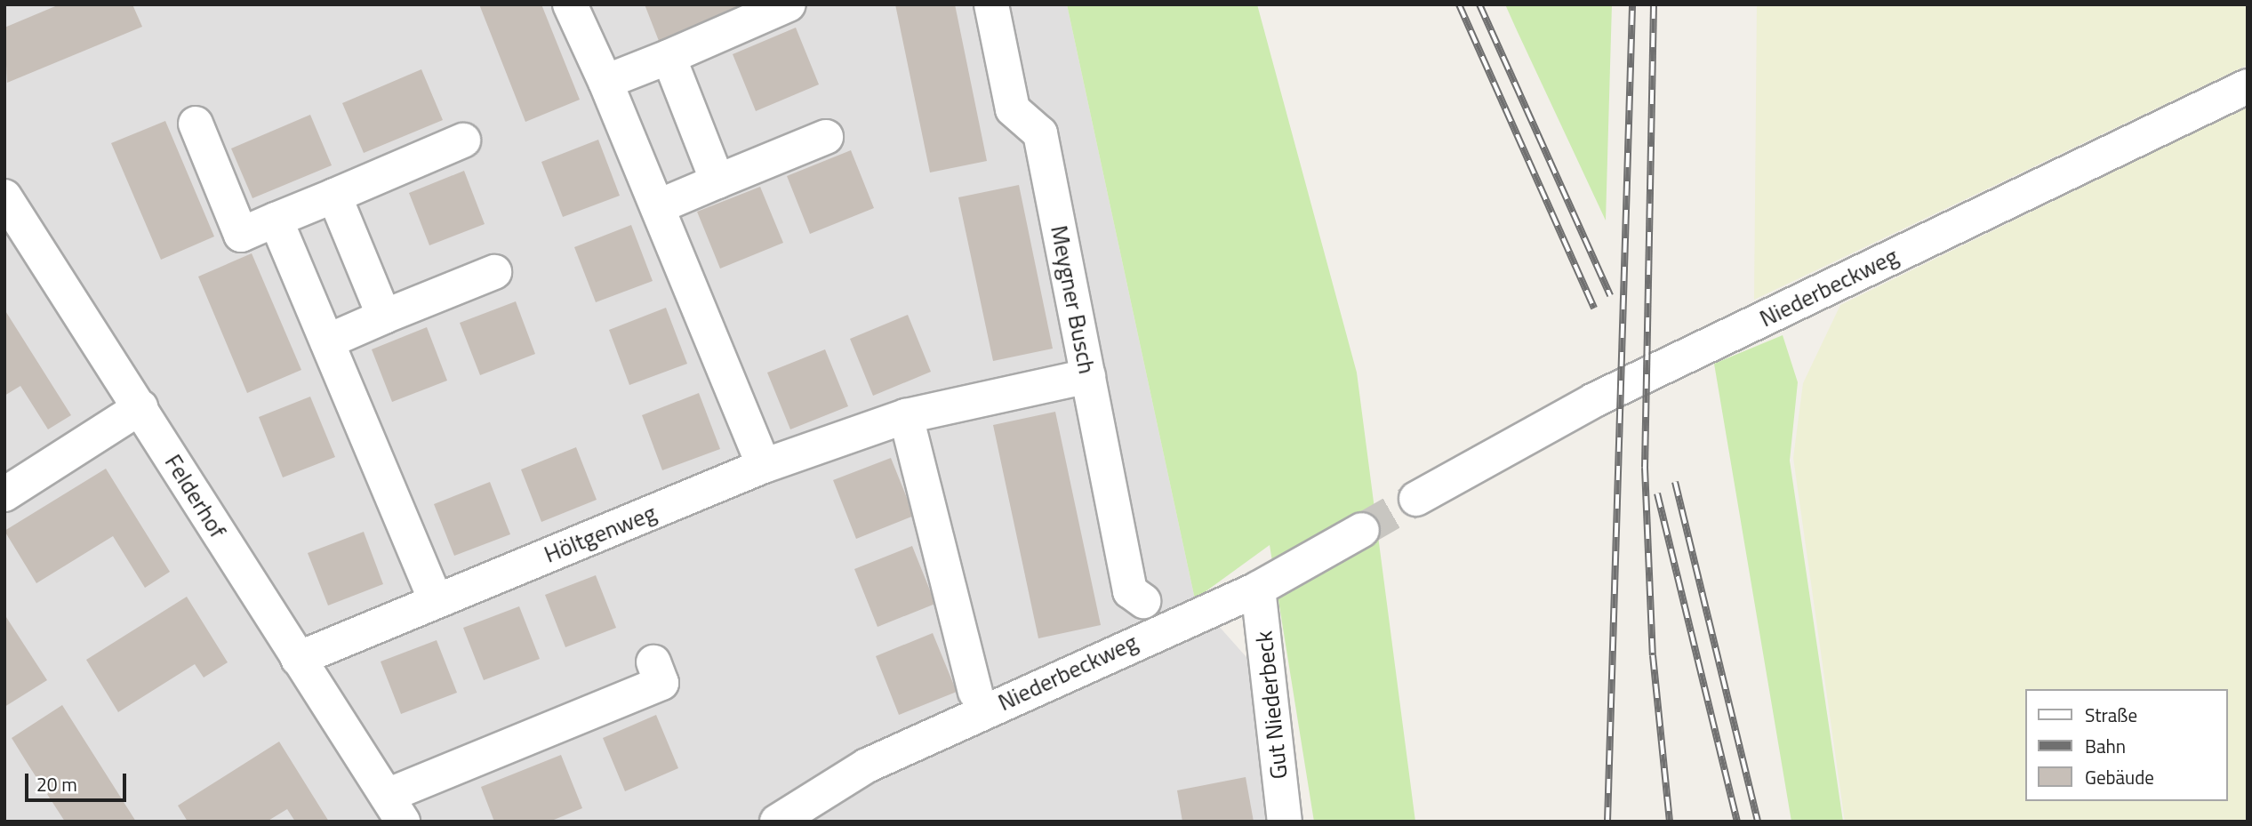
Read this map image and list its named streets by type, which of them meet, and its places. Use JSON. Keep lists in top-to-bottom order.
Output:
{
  "streets": {
    "street": [
      "Niederbeckweg",
      "Meygner Busch",
      "Felderhof",
      "Höltgenweg",
      "Gut Niederbeck"
    ]
  },
  "crossings": [
    ["Niederbeckweg", "Gut Niederbeck"],
    ["Meygner Busch", "Höltgenweg"],
    ["Felderhof", "Höltgenweg"]
  ],
  "legend": ["Straße", "Bahn", "Gebäude"],
  "scale_bar": "20 m"
}
